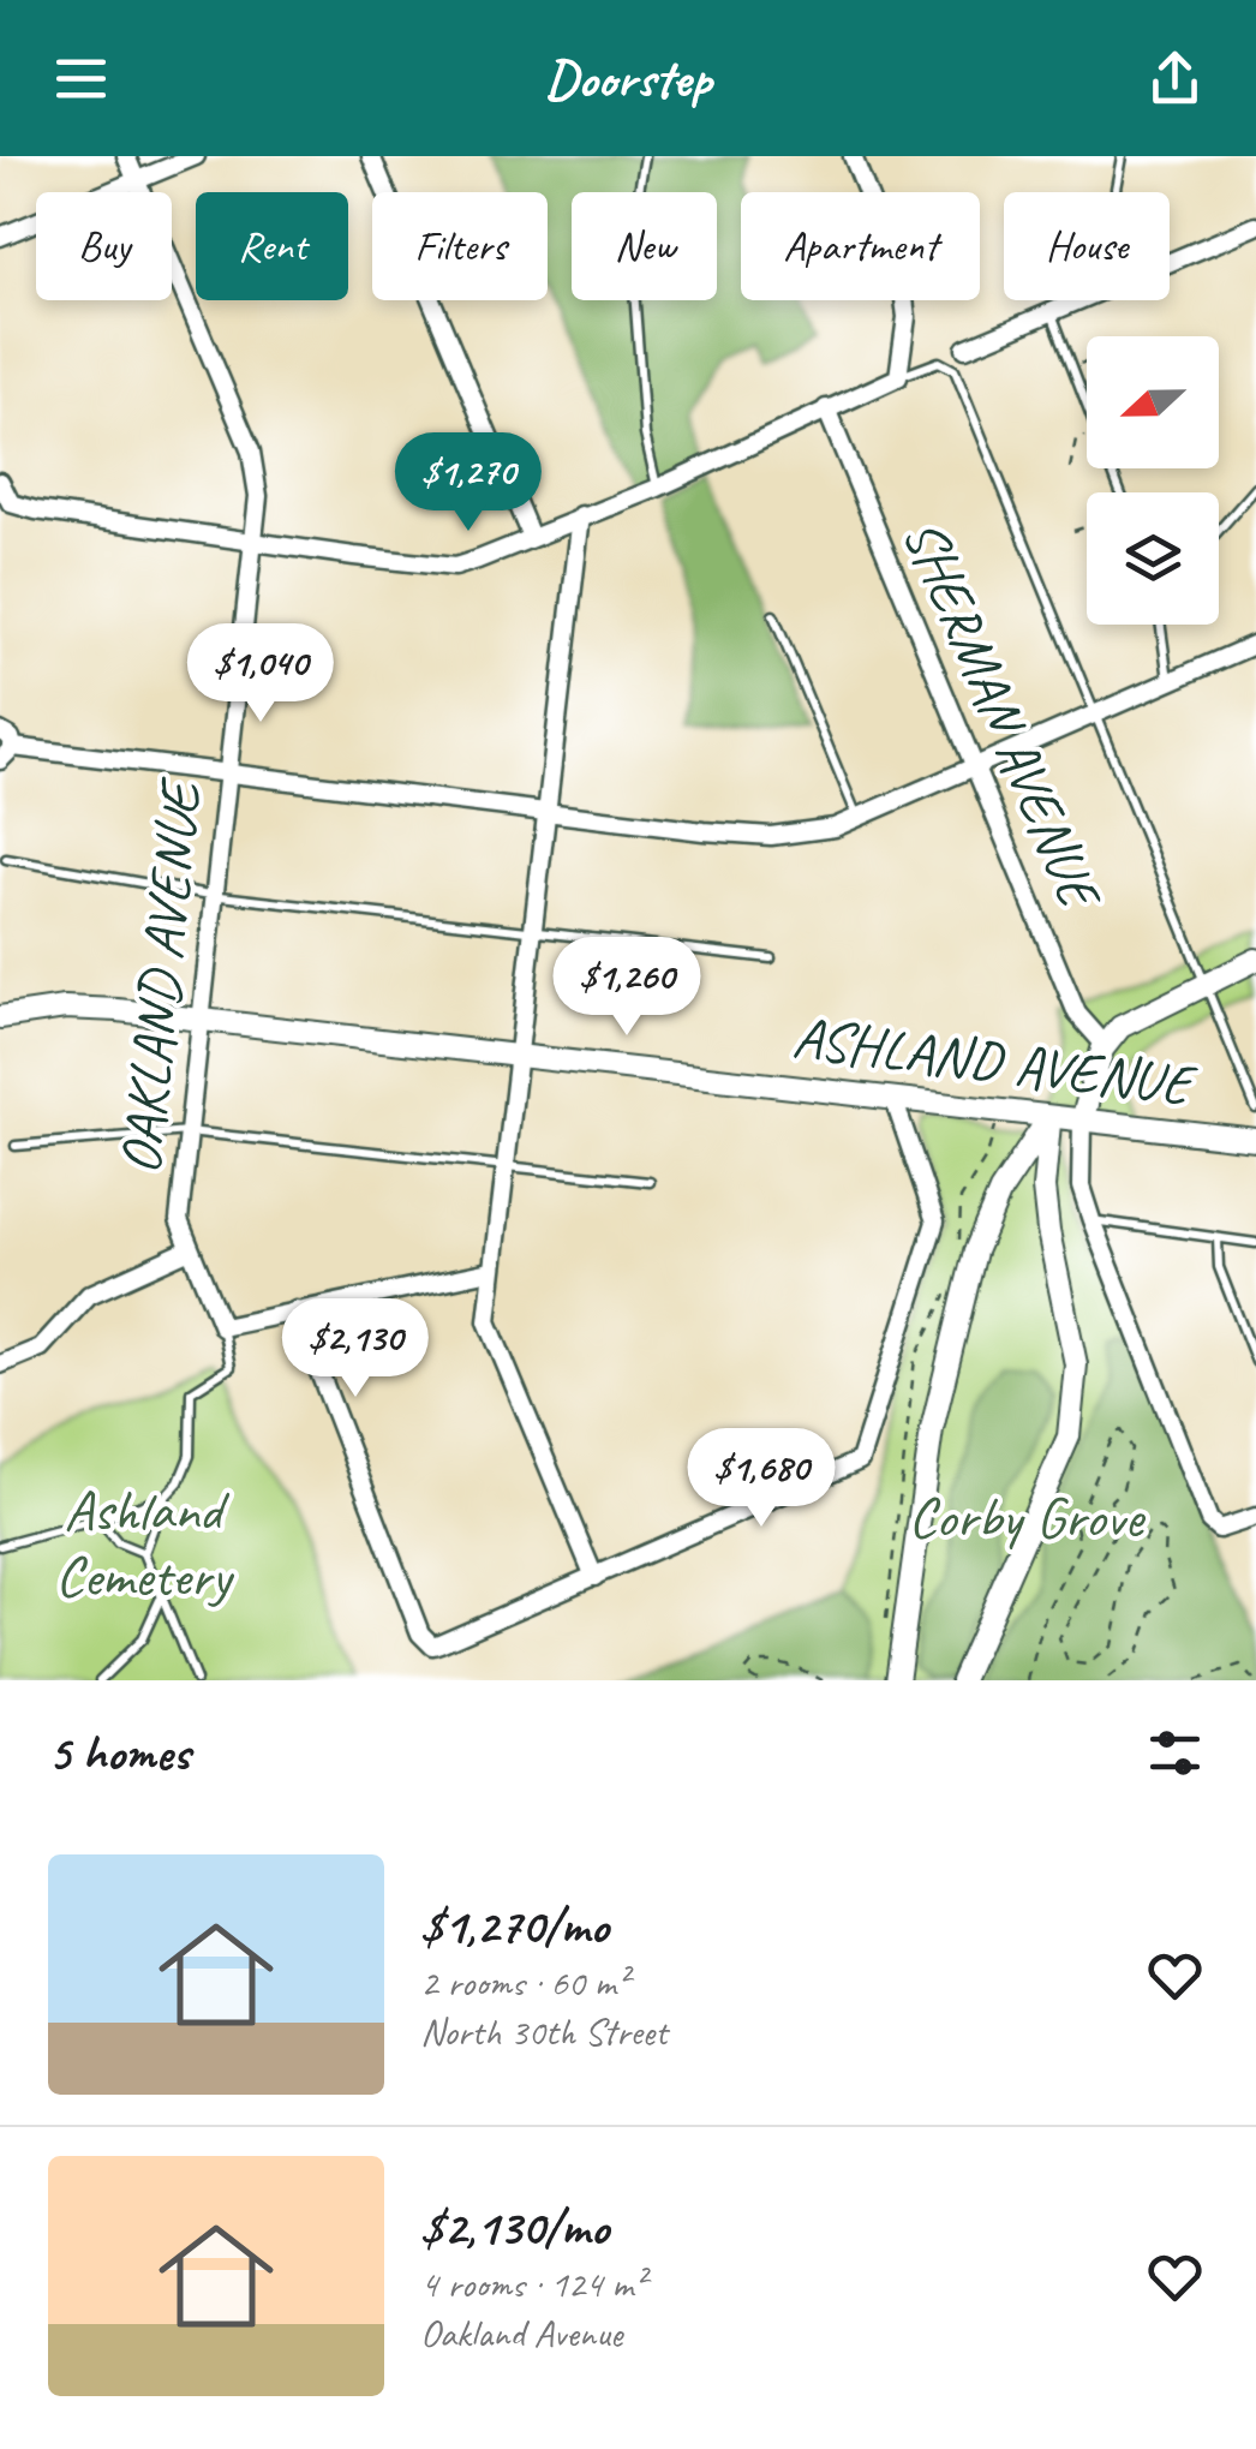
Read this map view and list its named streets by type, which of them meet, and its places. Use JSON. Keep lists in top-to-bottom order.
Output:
{
  "streets": {
    "street": ["SHERMAN AVENUE", "OAKLAND AVENUE", "ASHLAND AVENUE"]
  },
  "crossings": [
    ["OAKLAND AVENUE", "ASHLAND AVENUE"]
  ],
  "parks": ["Ashland Cemetery", "Corby Grove"],
  "north": "left",
  "page": {
    "header": "Doorstep",
    "chip": [
      "Buy",
      "Rent",
      "Filters",
      "New",
      "Apartment",
      "House"
    ],
    "price": [
      "$1,270",
      "$1,040",
      "$1,260",
      "$2,130",
      "$1,680"
    ],
    "heading": "5 homes",
    "list": [
      {
        "name": "$1,270/mo",
        "note": "2 rooms · 60 m² · North 30th Street"
      },
      {
        "name": "$2,130/mo",
        "note": "4 rooms · 124 m² · Oakland Avenue"
      }
    ]
  }
}
